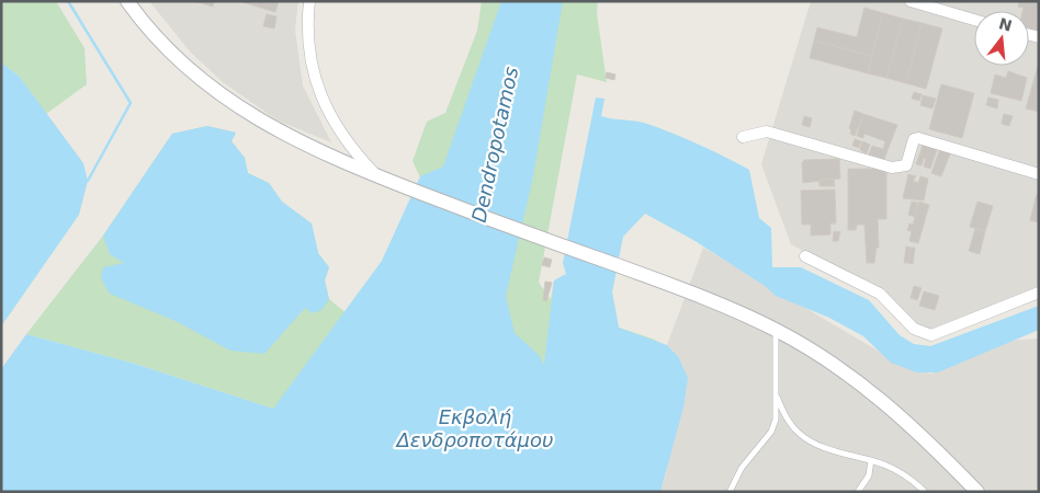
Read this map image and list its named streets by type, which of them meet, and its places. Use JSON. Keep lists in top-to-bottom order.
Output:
{
  "water": ["Dendropotamos", "Εκβολή Δενδροποτάμου"],
  "north": "top"
}
